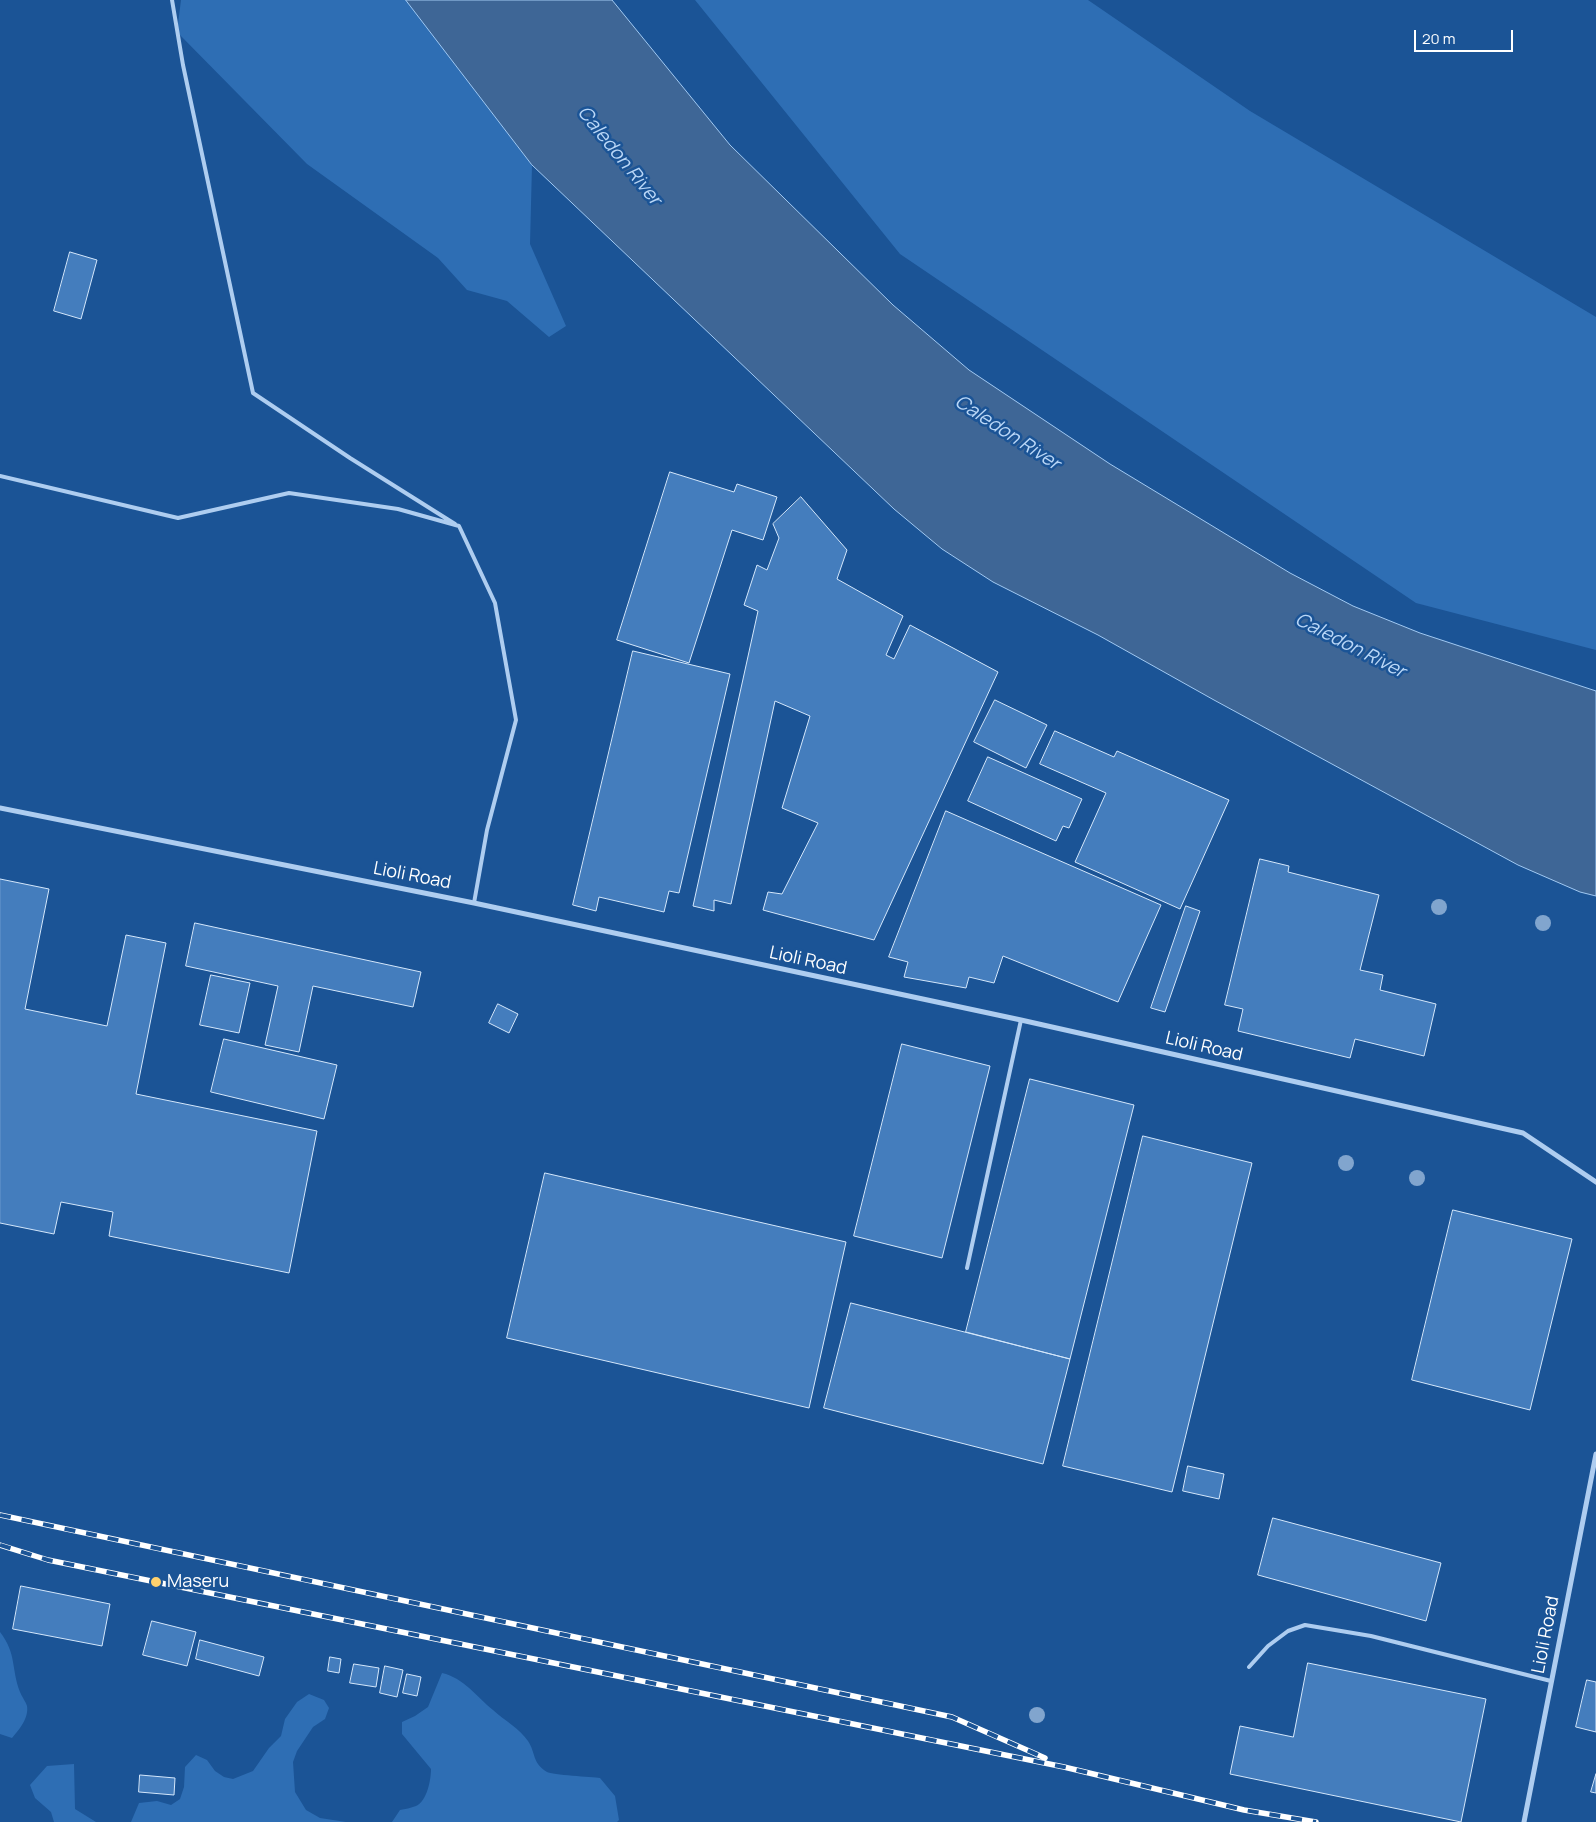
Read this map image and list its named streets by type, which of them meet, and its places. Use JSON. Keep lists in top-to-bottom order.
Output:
{
  "streets": {
    "street": ["Lioli Road"]
  },
  "water": ["Caledon River"],
  "places": ["Maseru"],
  "scale_bar": "20 m"
}
